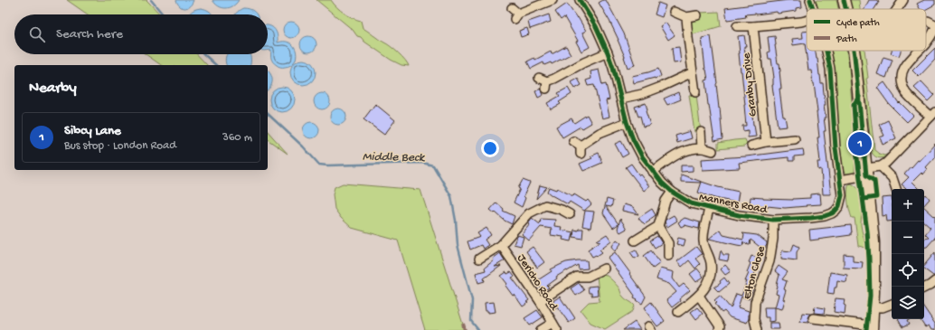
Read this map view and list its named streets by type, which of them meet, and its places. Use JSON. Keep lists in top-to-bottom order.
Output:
{
  "streets": {
    "street": [
      "Granby Drive",
      "Manners Road",
      "Elton Close",
      "Jericho Road"
    ]
  },
  "crossings": [
    ["Manners Road", "Elton Close"]
  ],
  "water": ["Middle Beck"],
  "legend": ["Cycle path", "Path"],
  "page": {
    "search": "Search here",
    "heading": "Nearby",
    "list": [
      {
        "mark": "1",
        "name": "Sibcy Lane",
        "note": "Bus stop · London Road",
        "value": "360 m"
      }
    ],
    "pins": "1",
    "map_buttons": ["+", "−"]
  }
}
